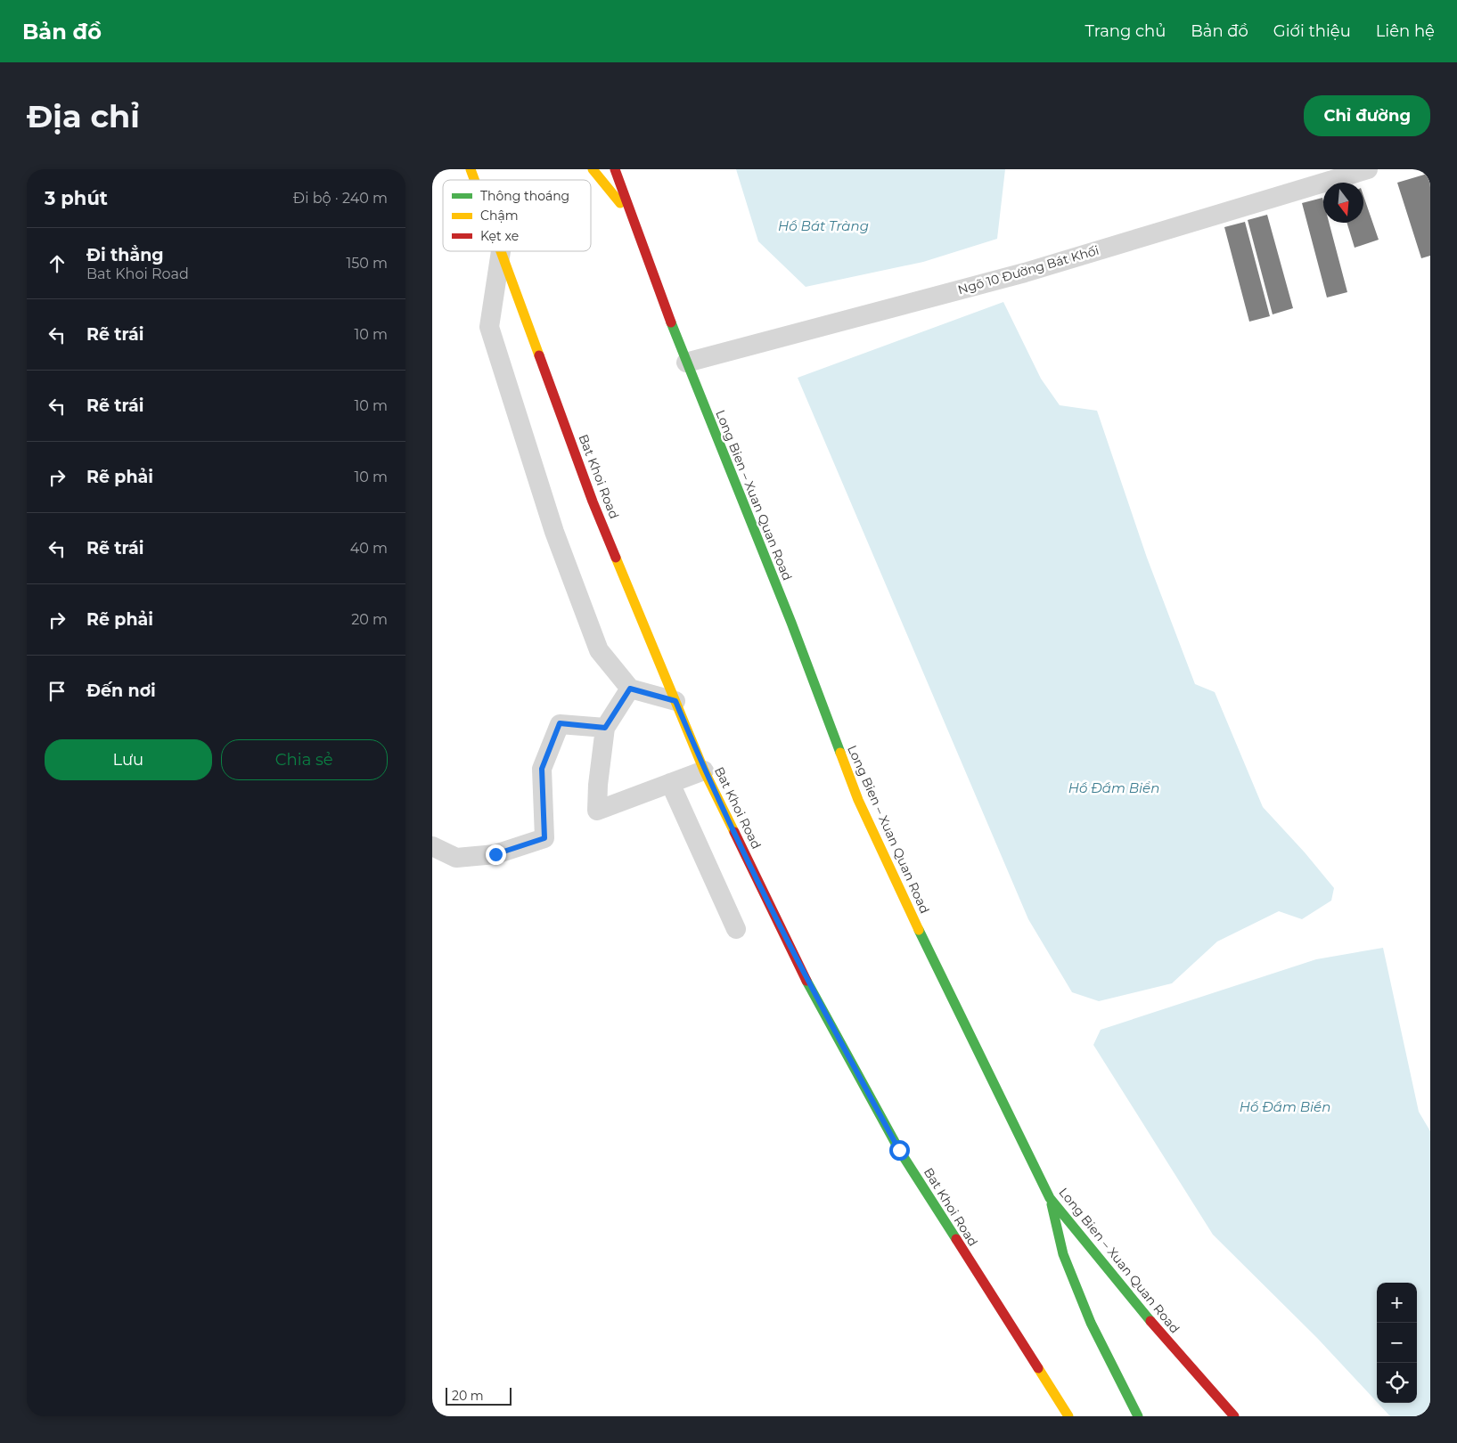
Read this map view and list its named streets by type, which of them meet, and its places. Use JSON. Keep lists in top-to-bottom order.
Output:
{
  "streets": {
    "main road": ["Bat Khoi Road", "Long Bien – Xuan Quan Road"],
    "street": ["Ngõ 10 Đường Bát Khối"]
  },
  "crossings": [
    ["Ngõ 10 Đường Bát Khối", "Long Bien – Xuan Quan Road"]
  ],
  "water": ["Hồ Bát Tràng", "Hồ Đầm Biển", "Hồ Đầm Biền"],
  "legend": ["Thông thoáng", "Chậm", "Kẹt xe"],
  "scale_bar": "20 m",
  "north": "bottom",
  "page": {
    "header": "Bản đồ",
    "nav": [
      "Trang chủ",
      "Bản đồ",
      "Giới thiệu",
      "Liên hệ"
    ],
    "buttons": [
      "Chỉ đường",
      ["Lưu", "Chia sẻ"]
    ],
    "title": "Địa chỉ",
    "heading": ["3 phút", "Đi bộ · 240 m"],
    "list": [
      ["Đi thẳng", "Bat Khoi Road", "150 m"],
      ["Rẽ trái", "10 m"],
      ["Rẽ trái", "10 m"],
      ["Rẽ phải", "10 m"],
      ["Rẽ trái", "40 m"],
      ["Rẽ phải", "20 m"],
      "Đến nơi"
    ],
    "map_buttons": ["+", "−"],
    "scale": "20 m"
  }
}
